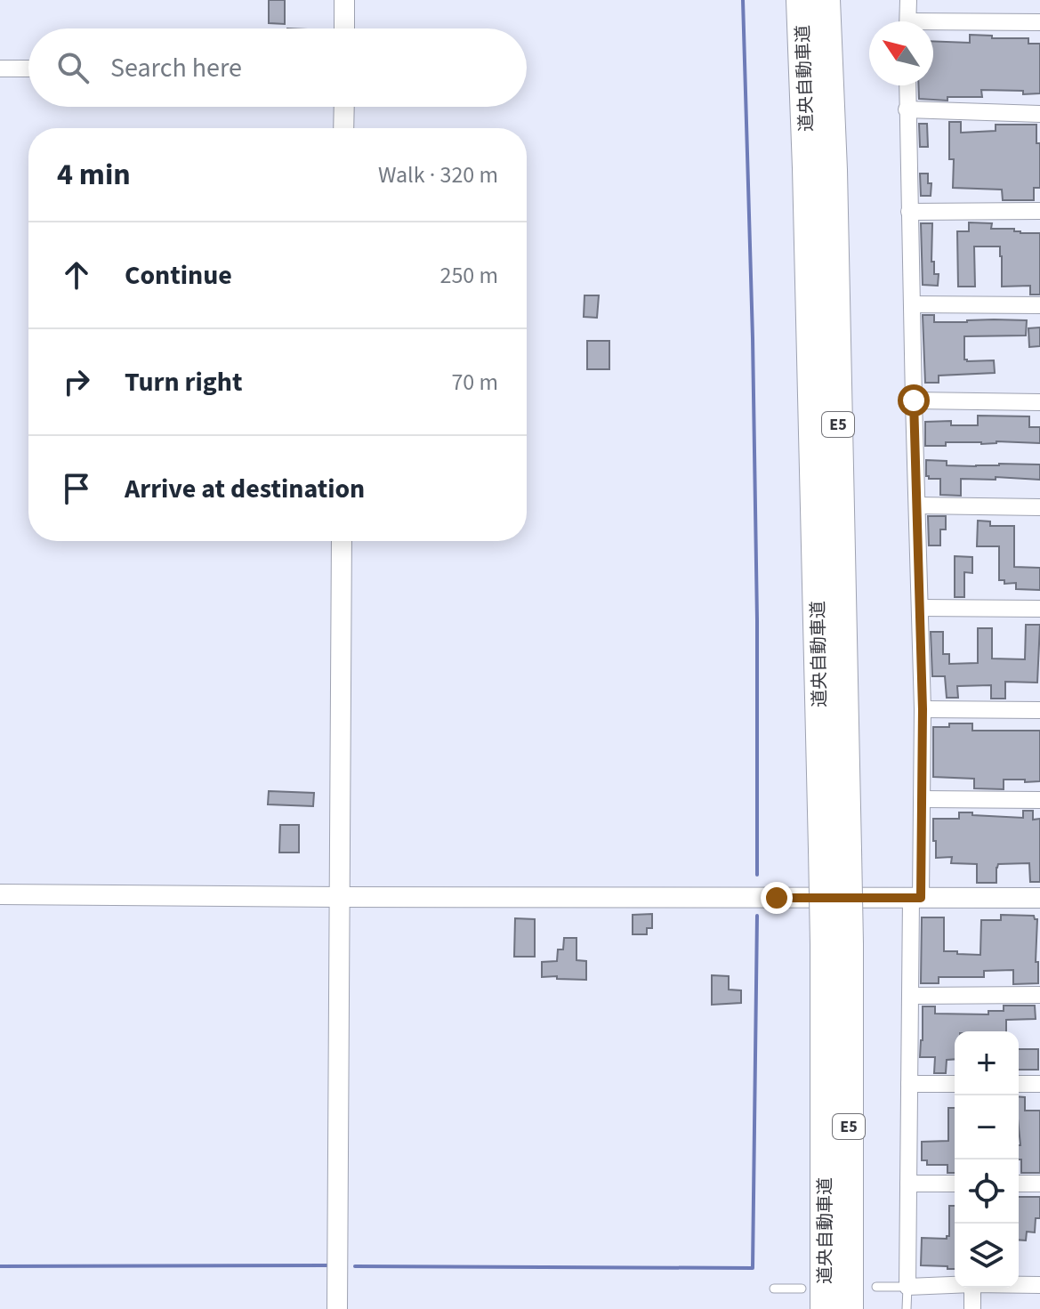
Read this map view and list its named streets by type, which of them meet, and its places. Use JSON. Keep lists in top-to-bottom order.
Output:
{
  "streets": {
    "highway": ["道央自動車道", "E5"]
  },
  "north": "top left",
  "page": {
    "search": "Search here",
    "heading": ["4 min", "Walk · 320 m"],
    "list": [
      ["Continue", "250 m"],
      ["Turn right", "70 m"],
      "Arrive at destination"
    ],
    "map_buttons": ["+", "−"]
  }
}
